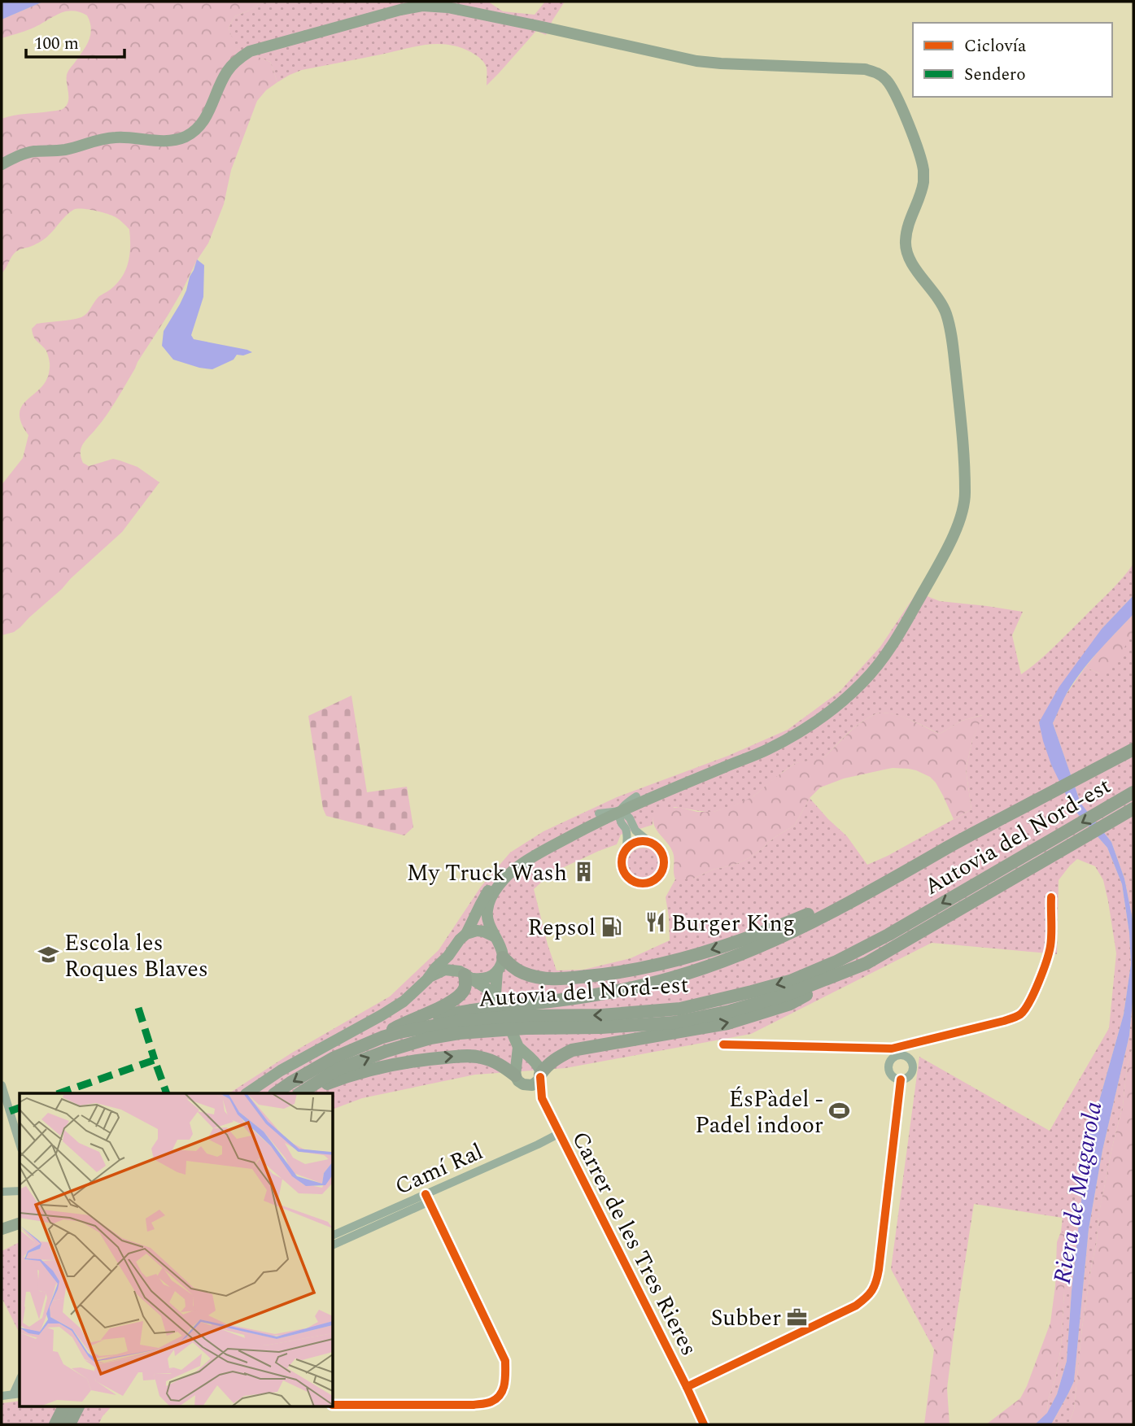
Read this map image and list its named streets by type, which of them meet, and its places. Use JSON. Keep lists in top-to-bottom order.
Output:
{
  "streets": {
    "highway": ["Autovia del Nord-est"],
    "street": ["Camí Ral", "Carrer de les Tres Rieres"]
  },
  "crossings": [
    ["Camí Ral", "Carrer de les Tres Rieres"]
  ],
  "water": ["Riera de Magarola"],
  "places": {
    "building": ["My Truck Wash"],
    "restaurant": ["Burger King"],
    "fuel station": ["Repsol"],
    "school or university": ["Escola les Roques Blaves"],
    "sports": ["ÉsPàdel - Padel indoor"],
    "office": ["Subber"]
  },
  "legend": ["Ciclovía", "Sendero"],
  "scale_bar": "100 m"
}
